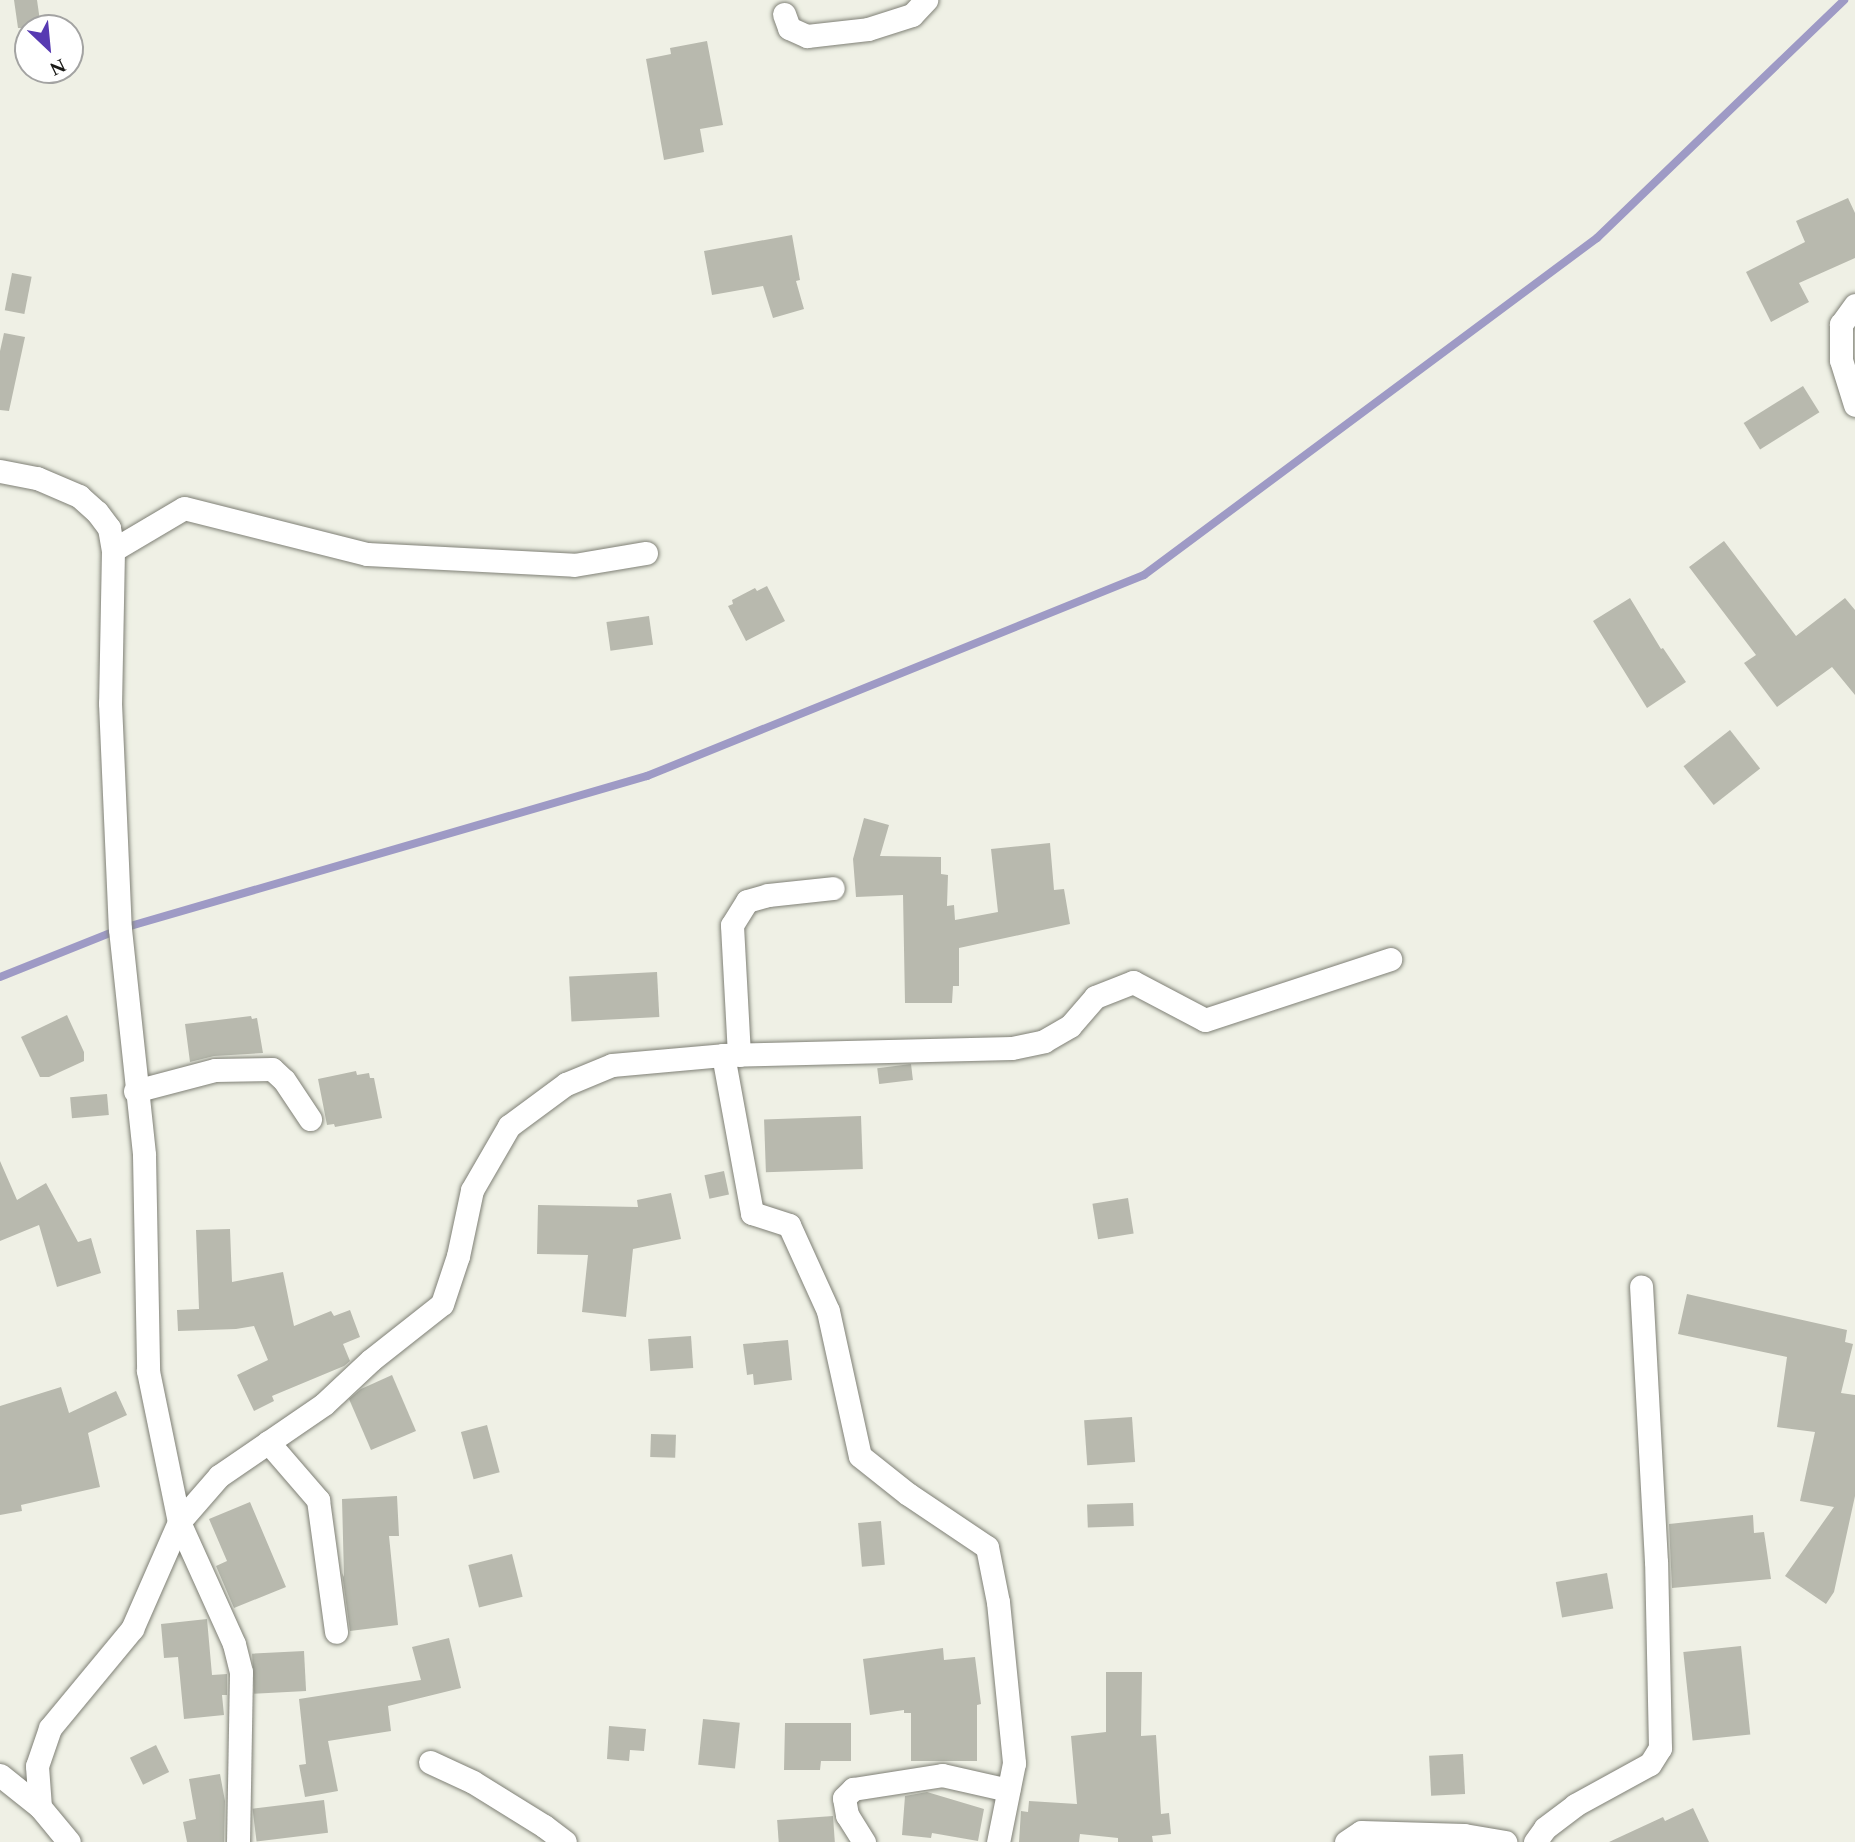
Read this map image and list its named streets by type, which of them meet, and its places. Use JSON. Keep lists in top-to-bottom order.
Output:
{
  "north": "bottom right"
}
